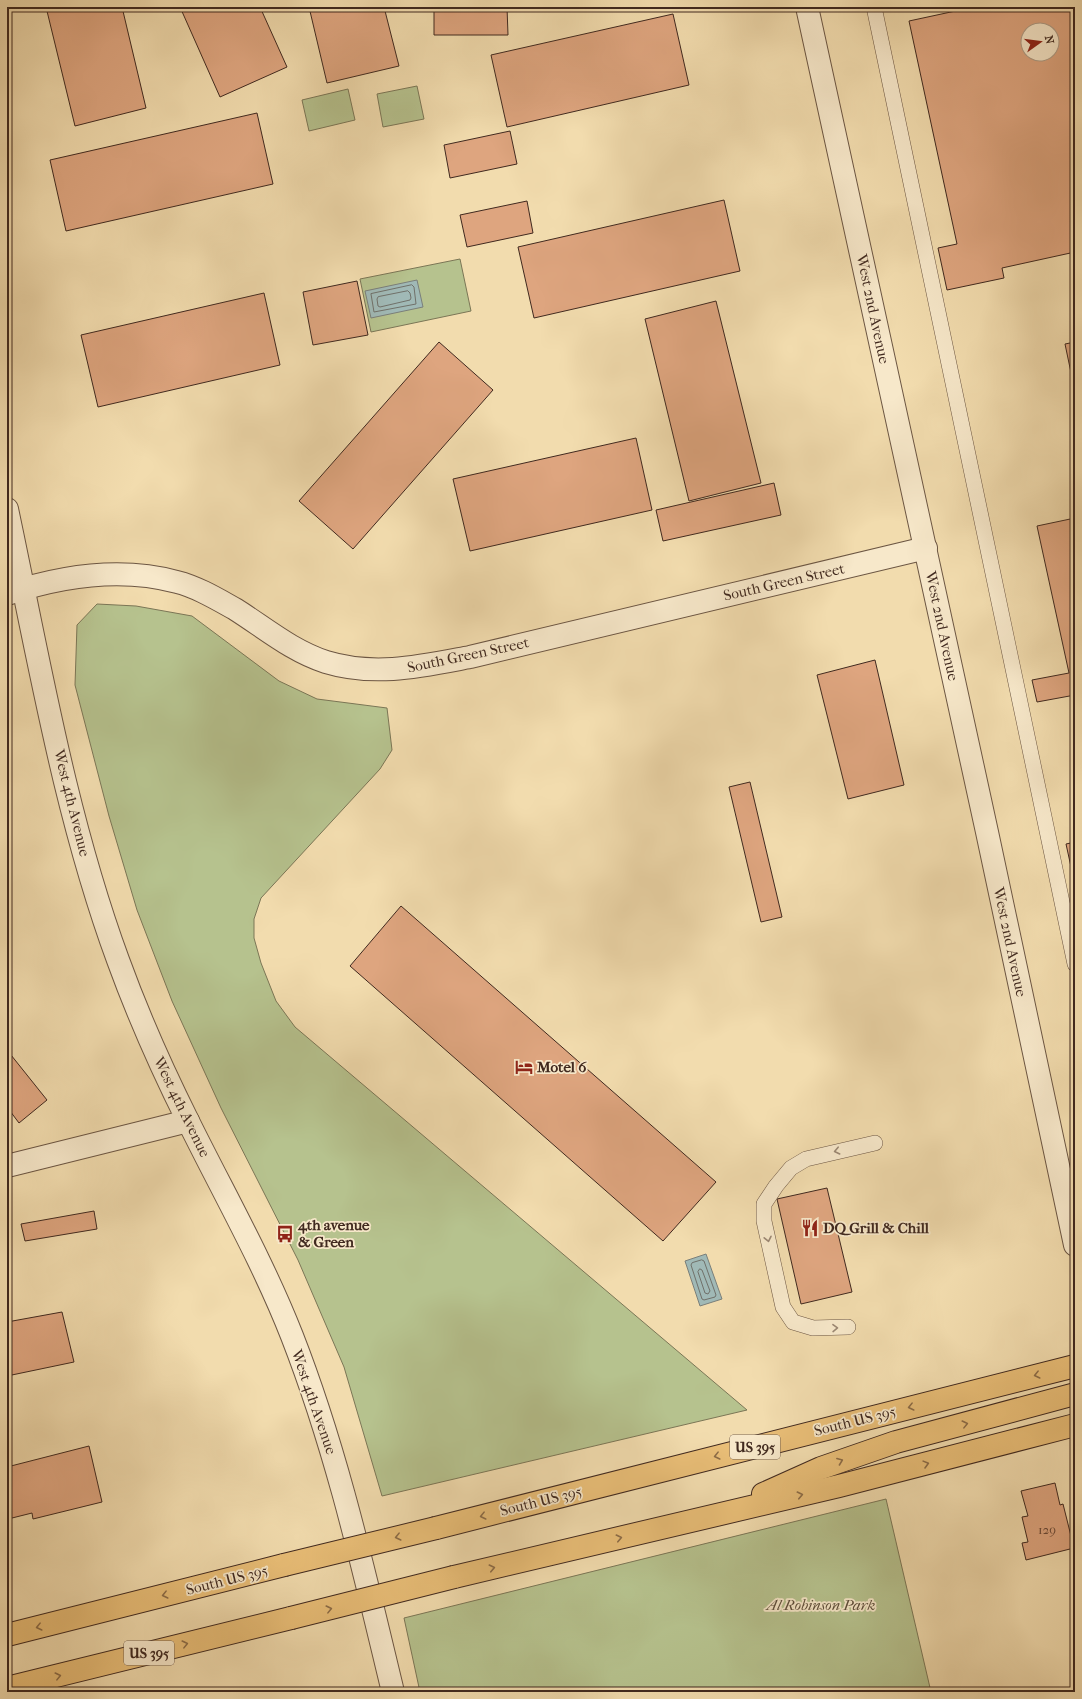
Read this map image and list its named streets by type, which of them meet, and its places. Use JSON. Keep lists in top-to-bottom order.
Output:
{
  "streets": {
    "highway": ["South US 395", "US 395"],
    "street": ["West 2nd Avenue", "South Green Street", "West 4th Avenue"]
  },
  "crossings": [
    ["West 2nd Avenue", "South Green Street"],
    ["South Green Street", "West 4th Avenue"]
  ],
  "parks": ["Al Robinson Park"],
  "places": {
    "hotel": ["Motel 6"],
    "restaurant": ["DQ Grill & Chill"],
    "bus stop": ["4th avenue & Green"]
  },
  "house_numbers": ["129"],
  "north": "right"
}
